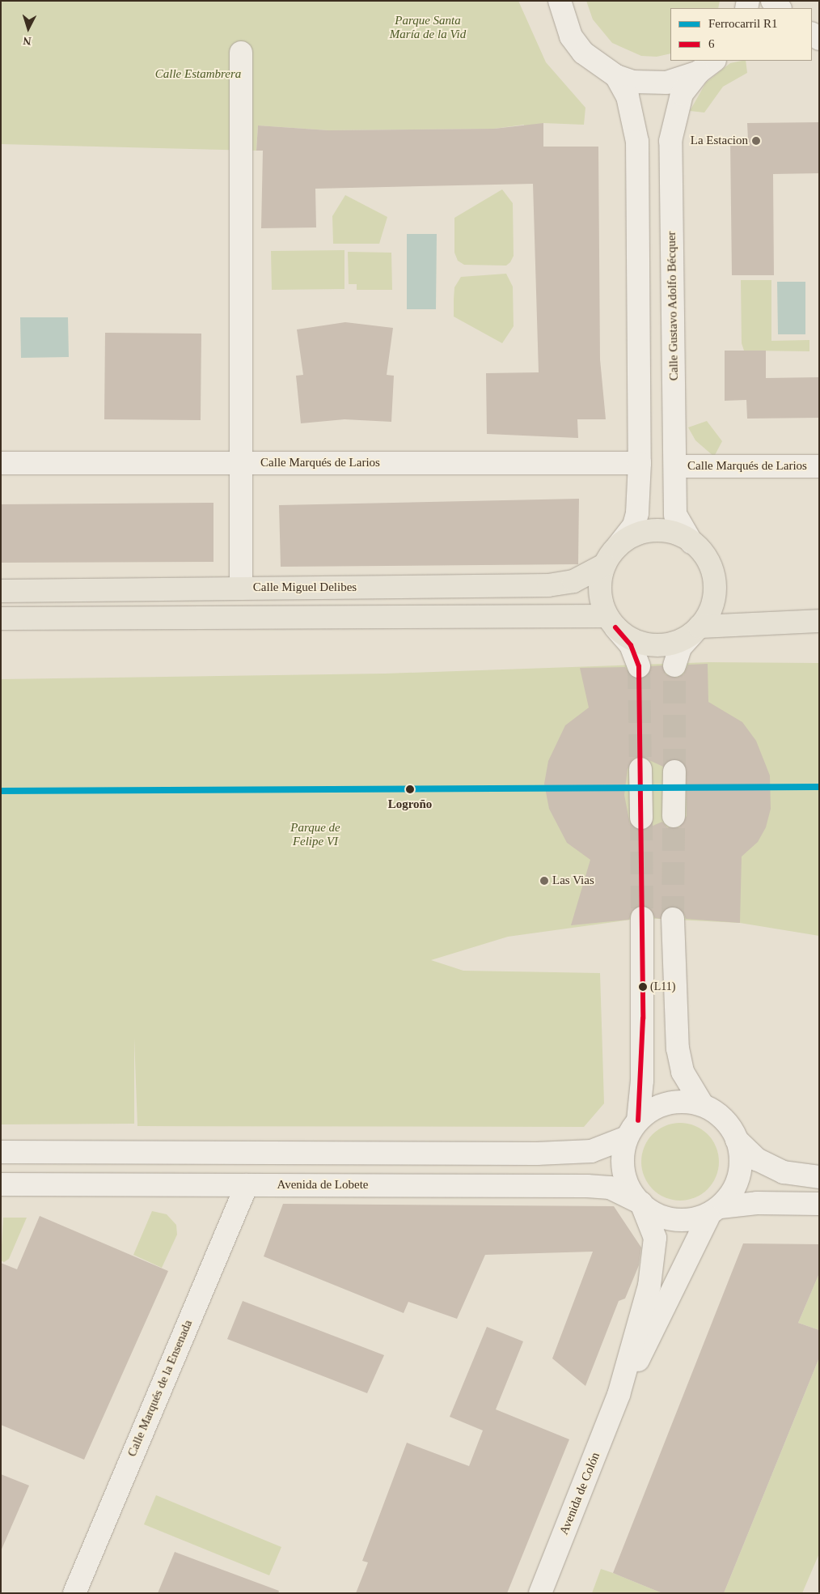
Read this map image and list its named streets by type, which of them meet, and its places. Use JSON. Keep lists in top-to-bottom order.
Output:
{
  "streets": {
    "main road": [
      "Calle Gustavo Adolfo Bécquer",
      "Calle Marqués de Larios",
      "Calle Miguel Delibes",
      "Avenida de Lobete",
      "Calle Marqués de la Ensenada",
      "Avenida de Colón"
    ]
  },
  "crossings": [
    ["Calle Gustavo Adolfo Bécquer", "Calle Marqués de Larios"],
    ["Calle Gustavo Adolfo Bécquer", "Calle Miguel Delibes"],
    ["Avenida de Lobete", "Calle Marqués de la Ensenada"],
    ["Avenida de Lobete", "Avenida de Colón"]
  ],
  "parks": ["Parque Santa María de la Vid", "Calle Estambrera", "Parque de Felipe VI"],
  "places": [
    "La Estacion",
    "Logroño",
    "Las Vias",
    "(L11)"
  ],
  "lines": ["transit line 6", "rail line R1"],
  "legend": ["Ferrocarril R1", "6"],
  "north": "bottom"
}
